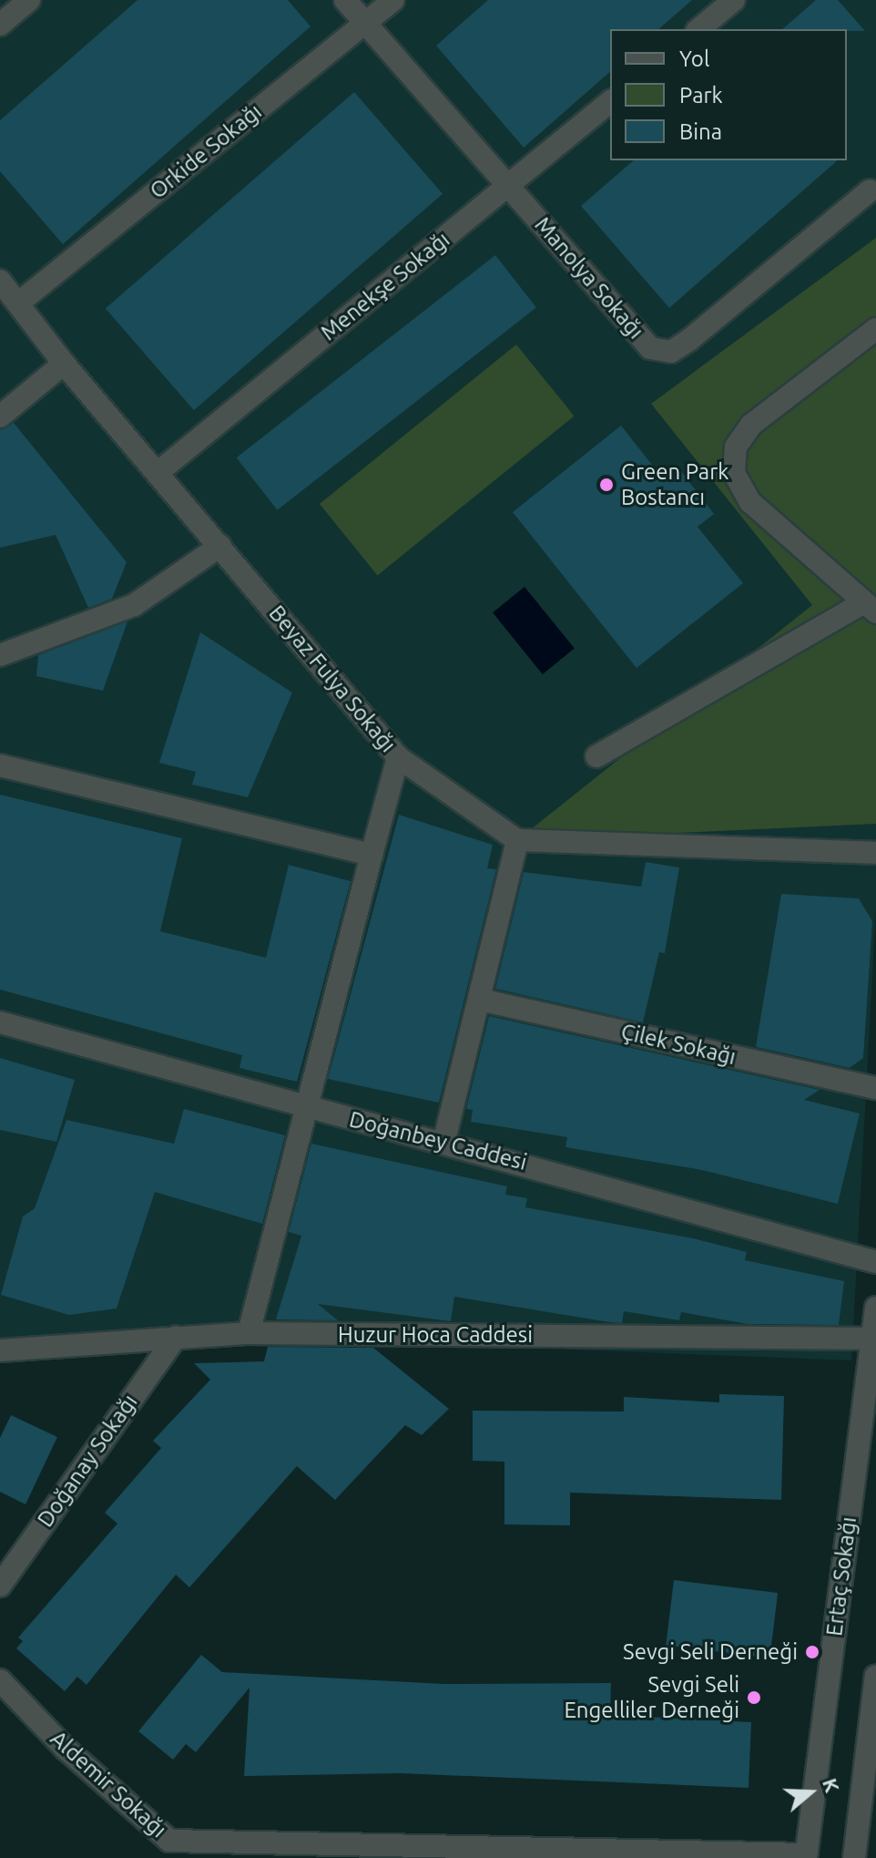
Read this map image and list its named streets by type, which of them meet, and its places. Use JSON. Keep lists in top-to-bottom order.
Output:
{
  "streets": {
    "street": [
      "Orkide Sokağı",
      "Manolya Sokağı",
      "Menekşe Sokağı",
      "Beyaz Fulya Sokağı",
      "Çilek Sokağı",
      "Doğanbey Caddesi",
      "Huzur Hoca Caddesi",
      "Doğanay Sokağı",
      "Ertaç Sokağı",
      "Aldemir Sokağı"
    ]
  },
  "crossings": [
    ["Orkide Sokağı", "Manolya Sokağı"],
    ["Orkide Sokağı", "Beyaz Fulya Sokağı"],
    ["Manolya Sokağı", "Menekşe Sokağı"],
    ["Menekşe Sokağı", "Beyaz Fulya Sokağı"],
    ["Huzur Hoca Caddesi", "Doğanay Sokağı"],
    ["Huzur Hoca Caddesi", "Ertaç Sokağı"],
    ["Ertaç Sokağı", "Aldemir Sokağı"]
  ],
  "places": ["Green Park Bostancı", "Sevgi Seli Derneği", "Sevgi Seli Engelliler Derneği"],
  "legend": ["Yol", "Park", "Bina"],
  "north": "right"
}
